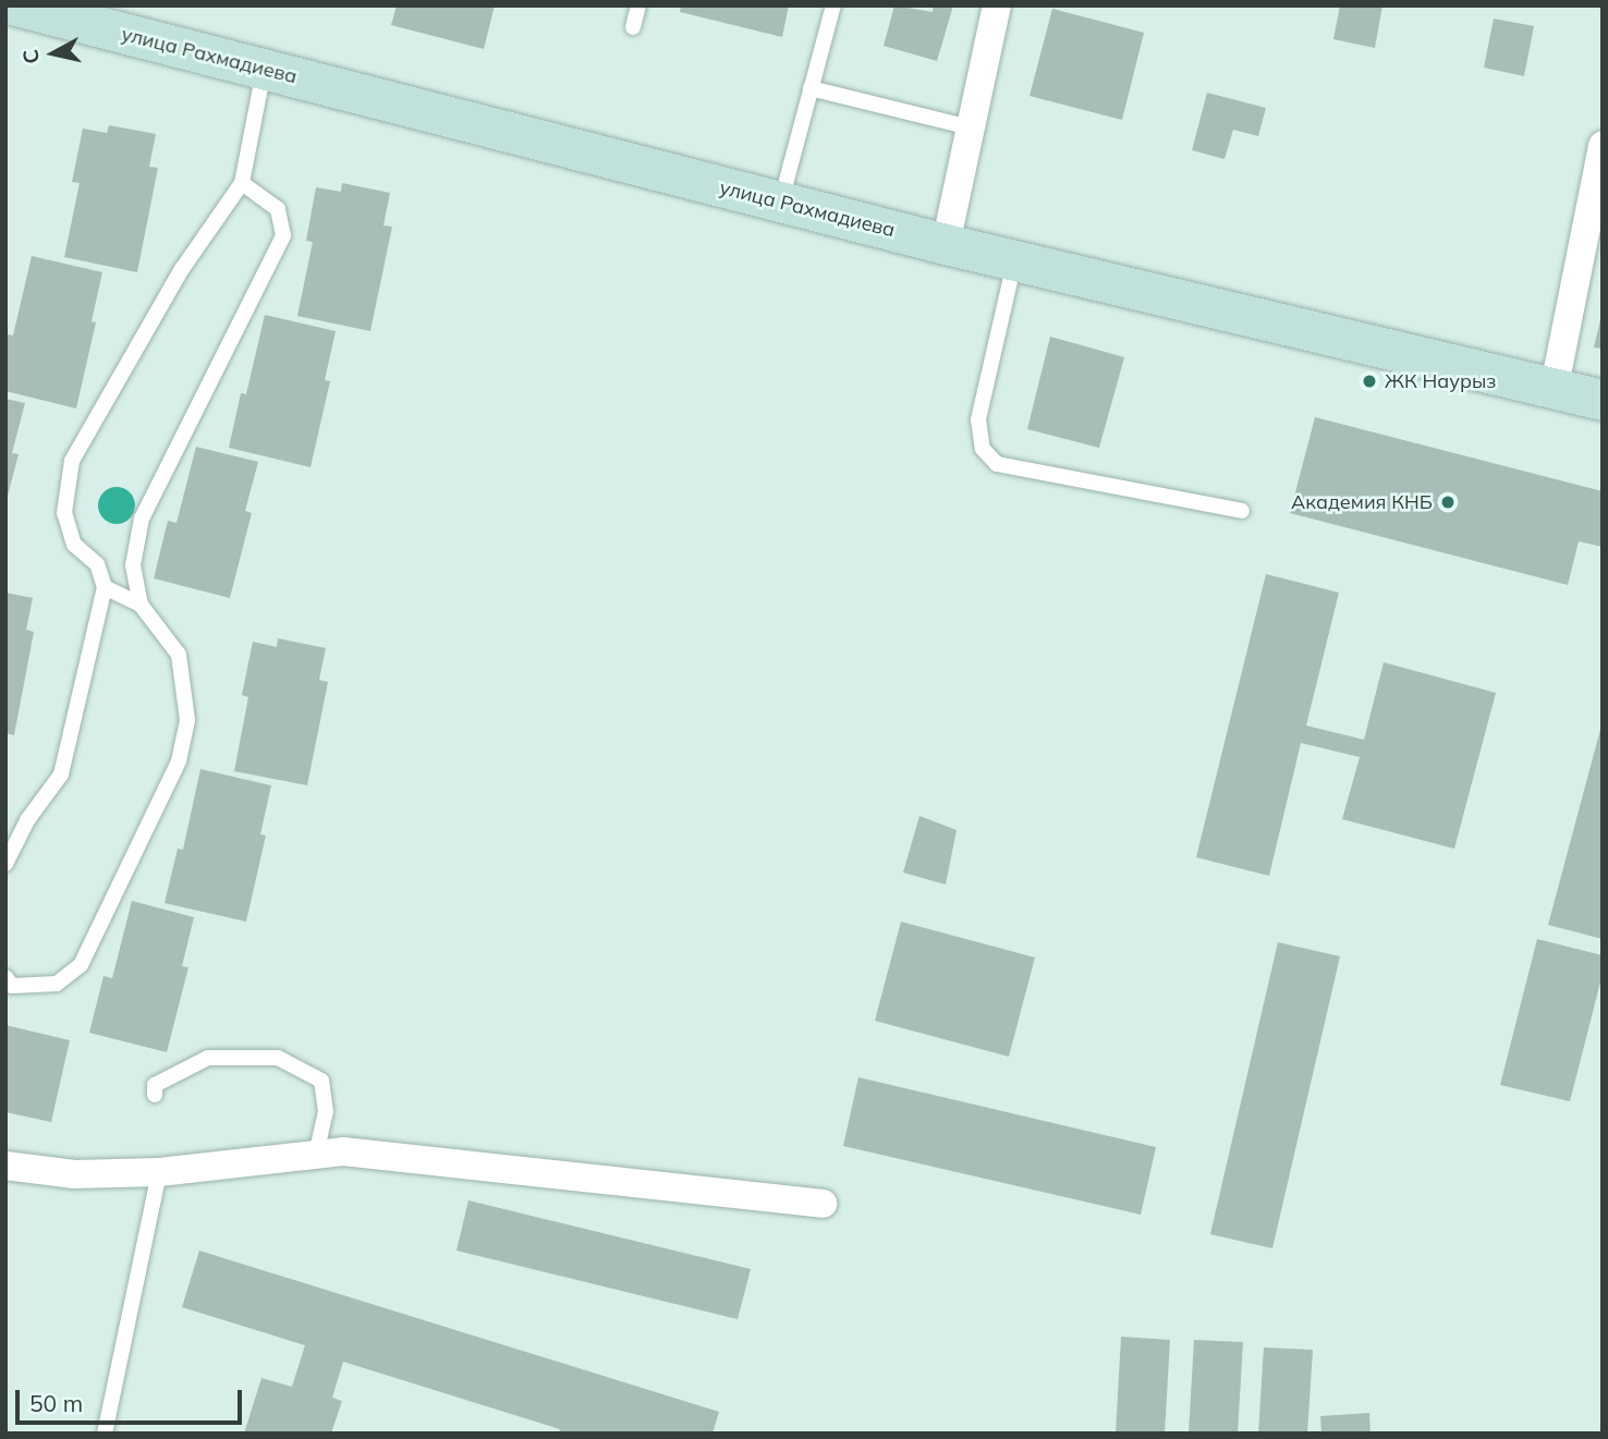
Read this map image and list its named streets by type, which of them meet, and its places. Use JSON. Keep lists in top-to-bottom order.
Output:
{
  "streets": {
    "street": ["улица Рахмадиева"]
  },
  "places": ["ЖК Наурыз", "Академия КНБ"],
  "scale_bar": "50 m",
  "north": "left"
}
